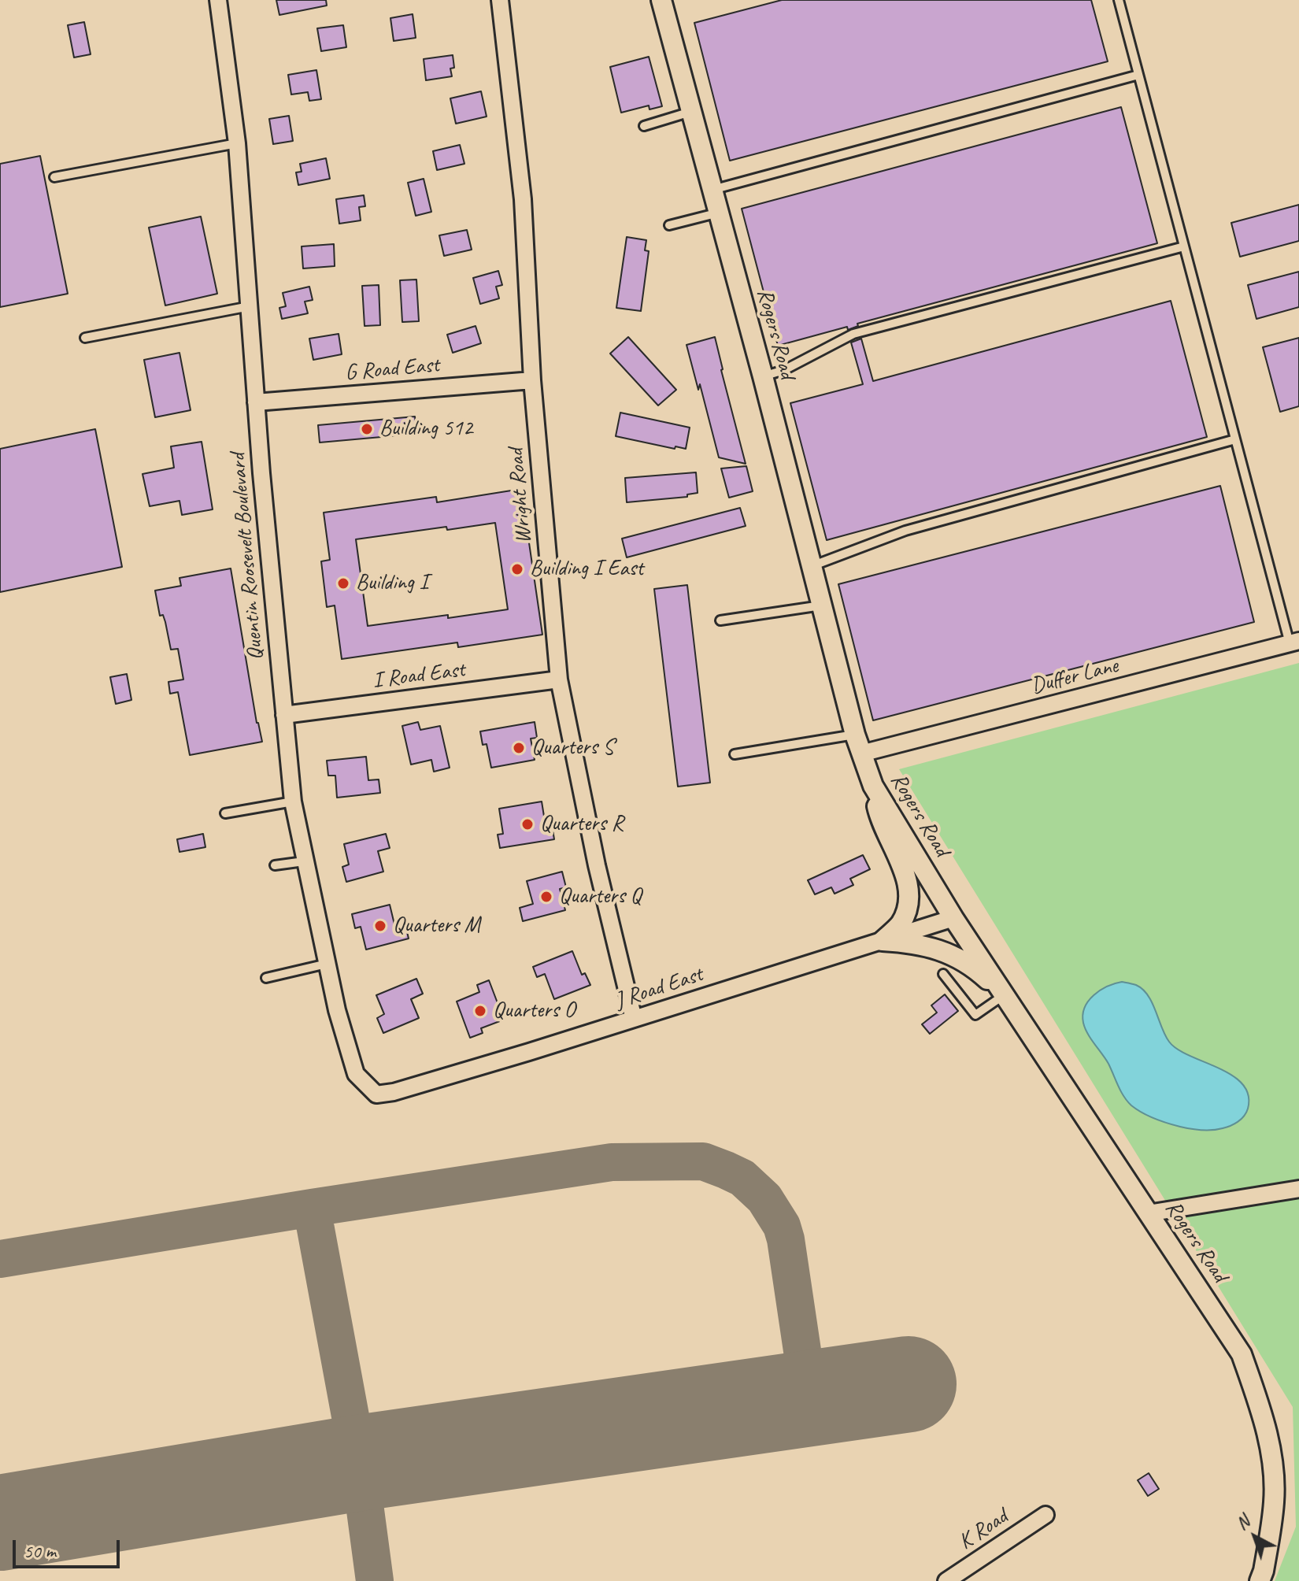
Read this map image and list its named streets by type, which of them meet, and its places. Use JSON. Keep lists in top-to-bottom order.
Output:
{
  "streets": {
    "street": [
      "Rogers Road",
      "G Road East",
      "Wright Road",
      "Quentin Roosevelt Boulevard",
      "I Road East",
      "Duffer Lane",
      "J Road East",
      "K Road"
    ]
  },
  "crossings": [
    ["Rogers Road", "Duffer Lane"],
    ["Rogers Road", "J Road East"],
    ["G Road East", "Wright Road"],
    ["G Road East", "Quentin Roosevelt Boulevard"],
    ["Wright Road", "I Road East"],
    ["Wright Road", "J Road East"],
    ["Quentin Roosevelt Boulevard", "I Road East"],
    ["Quentin Roosevelt Boulevard", "J Road East"]
  ],
  "places": [
    "Building 512",
    "Building I East",
    "Building I",
    "Quarters S",
    "Quarters R",
    "Quarters Q",
    "Quarters M",
    "Quarters O"
  ],
  "scale_bar": "50 m",
  "north": "top left"
}
